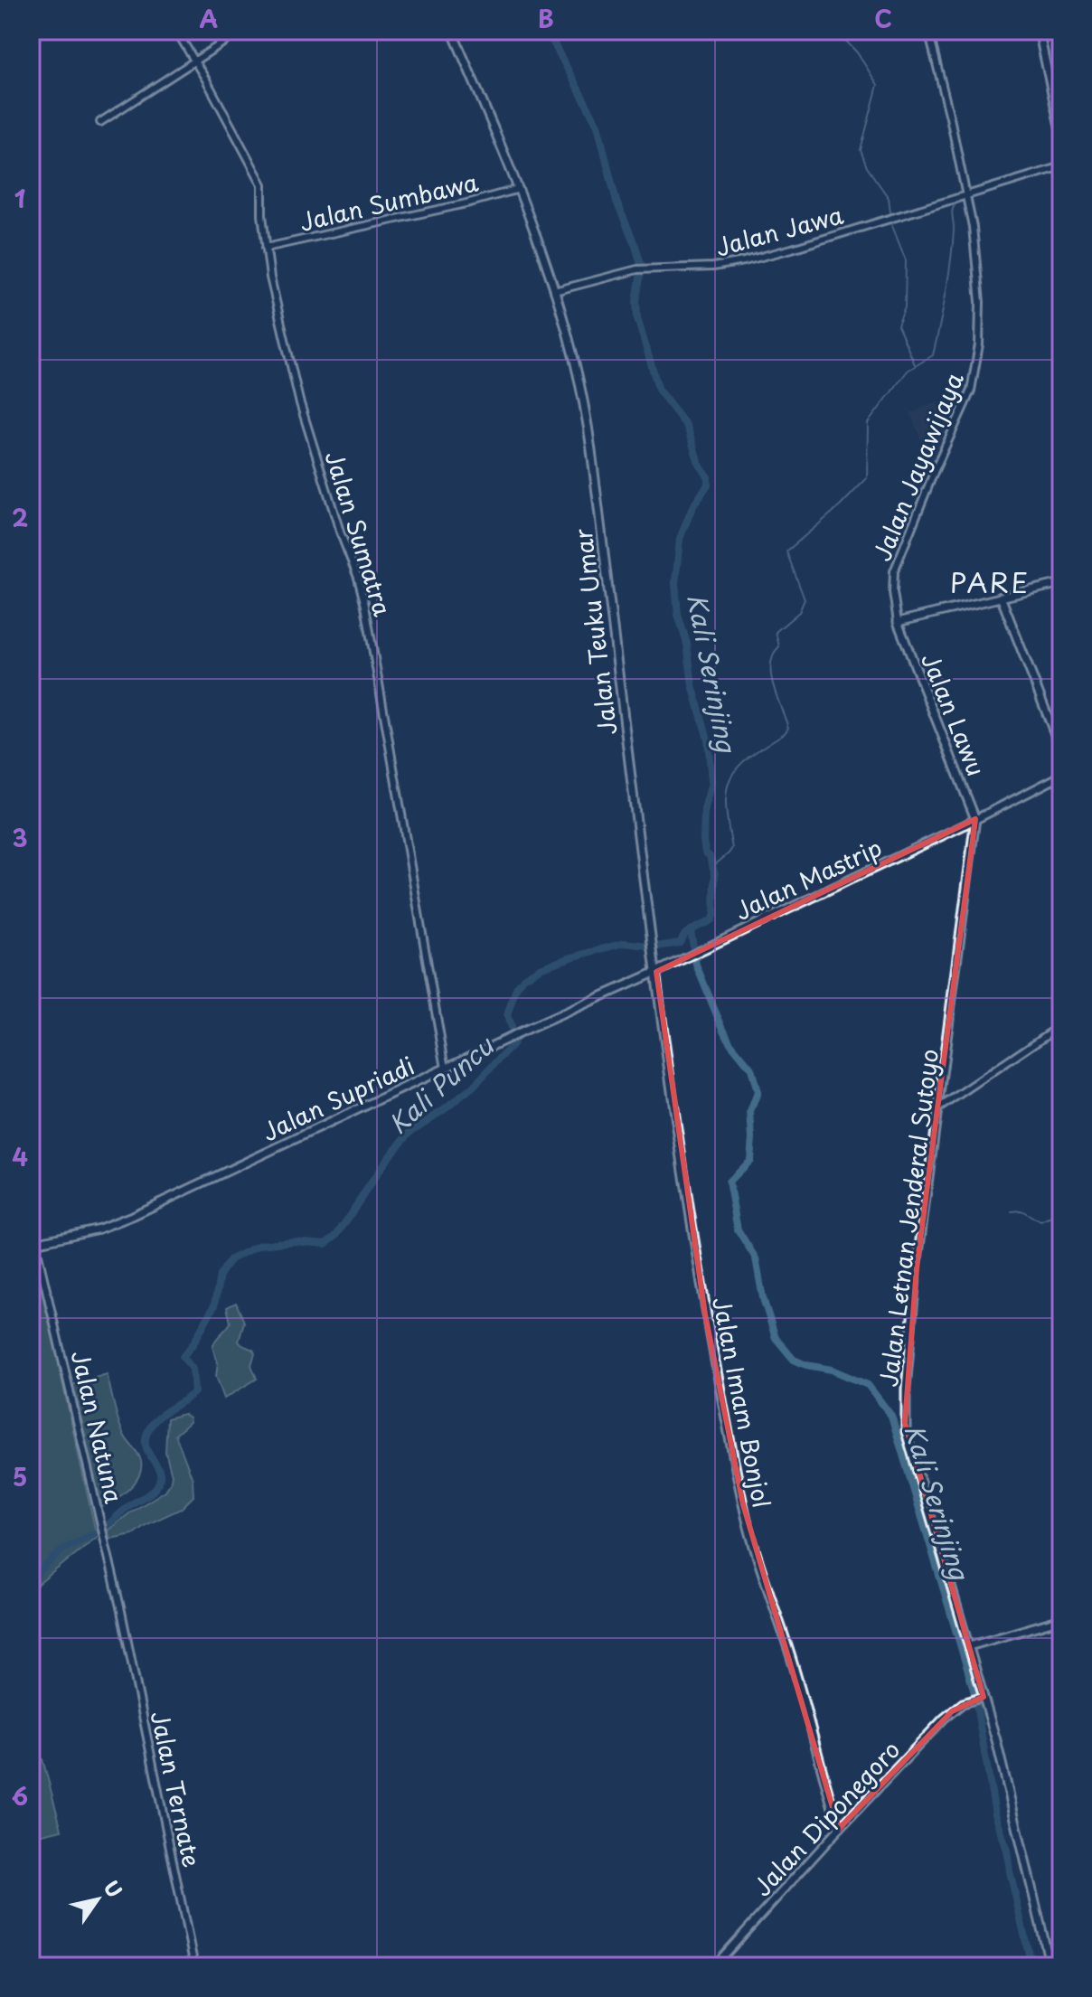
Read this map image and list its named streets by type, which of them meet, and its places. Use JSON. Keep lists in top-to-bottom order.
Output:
{
  "streets": {
    "main road": [
      "Jalan Teuku Umar",
      "Jalan Lawu",
      "Jalan Mastrip",
      "Jalan Supriadi",
      "Jalan Letnan Jenderal Sutoyo",
      "Jalan Imam Bonjol",
      "Jalan Diponegoro"
    ],
    "street": [
      "Jalan Sumbawa",
      "Jalan Jawa",
      "Jalan Jayawijaya",
      "Jalan Sumatra",
      "Jalan Natuna",
      "Jalan Ternate"
    ]
  },
  "crossings": [
    ["Jalan Sumbawa", "Jalan Sumatra"],
    ["Jalan Sumbawa", "Jalan Teuku Umar"],
    ["Jalan Jawa", "Jalan Jayawijaya"],
    ["Jalan Jawa", "Jalan Teuku Umar"],
    ["Jalan Jayawijaya", "Jalan Lawu"],
    ["Jalan Sumatra", "Jalan Supriadi"],
    ["Jalan Teuku Umar", "Jalan Mastrip"],
    ["Jalan Teuku Umar", "Jalan Supriadi"],
    ["Jalan Teuku Umar", "Jalan Imam Bonjol"],
    ["Jalan Lawu", "Jalan Mastrip"],
    ["Jalan Lawu", "Jalan Letnan Jenderal Sutoyo"],
    ["Jalan Mastrip", "Jalan Supriadi"],
    ["Jalan Mastrip", "Jalan Letnan Jenderal Sutoyo"],
    ["Jalan Mastrip", "Jalan Imam Bonjol"],
    ["Jalan Supriadi", "Jalan Imam Bonjol"],
    ["Jalan Supriadi", "Jalan Natuna"],
    ["Jalan Letnan Jenderal Sutoyo", "Jalan Diponegoro"],
    ["Jalan Imam Bonjol", "Jalan Diponegoro"],
    ["Jalan Natuna", "Jalan Ternate"]
  ],
  "districts": ["PARE"],
  "water": ["Kali Serinjing", "Kali Puncu"],
  "north": "top right",
  "grid": {
    "columns": ["A", "B", "C"],
    "rows": [
      "1",
      "2",
      "3",
      "4",
      "5",
      "6"
    ]
  }
}
